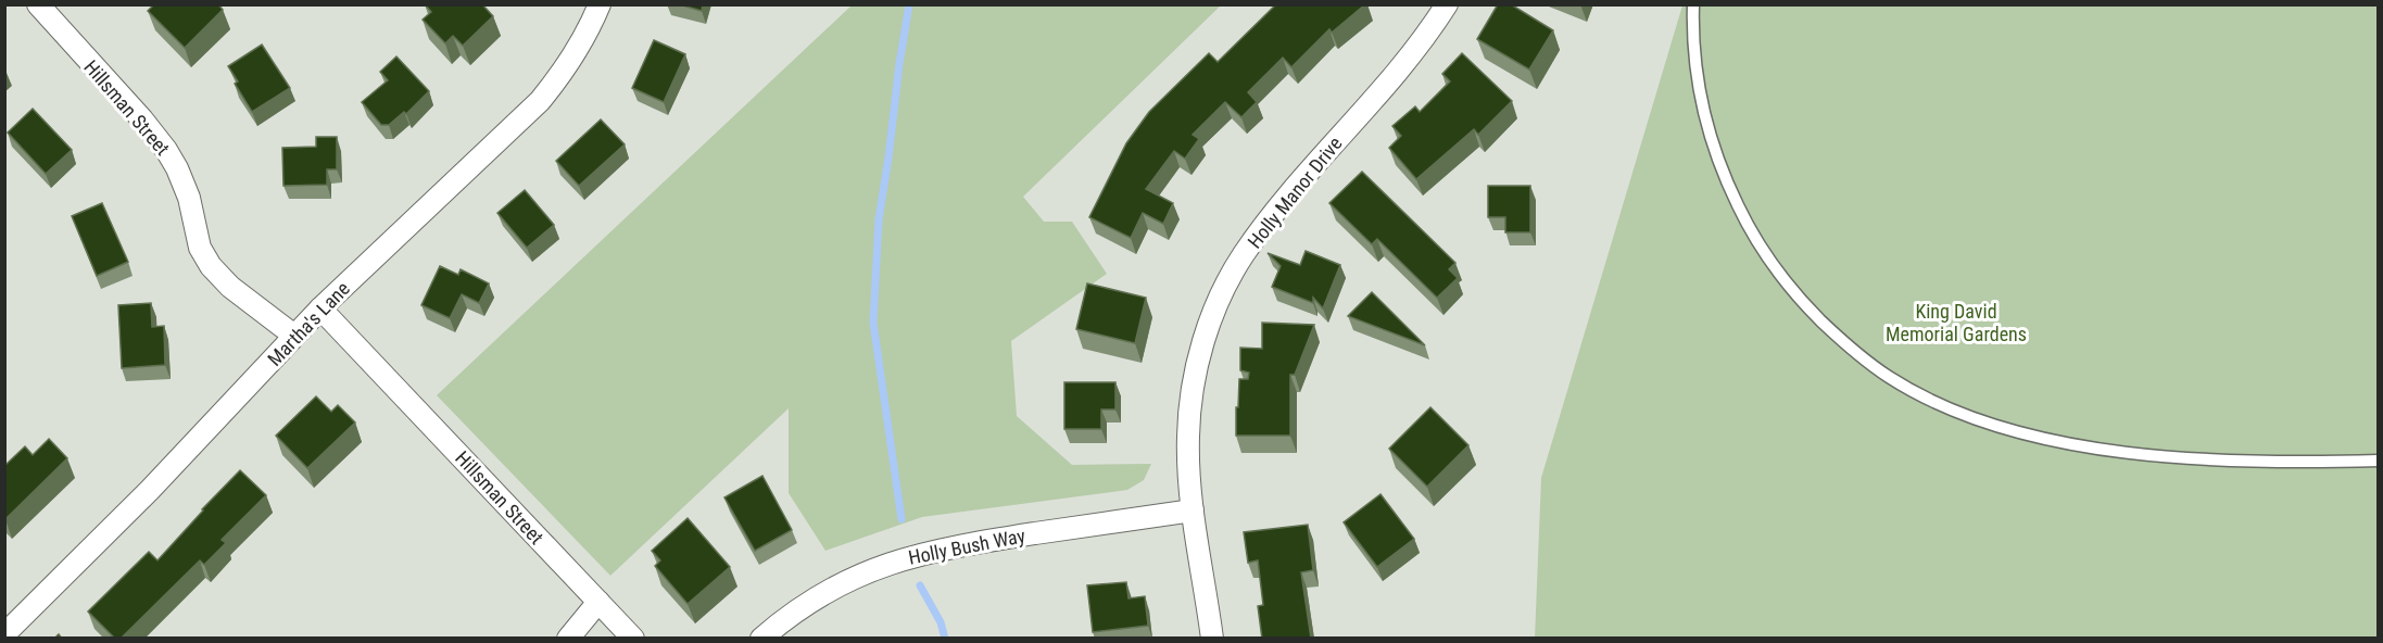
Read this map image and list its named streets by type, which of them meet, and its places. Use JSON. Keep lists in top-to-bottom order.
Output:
{
  "streets": {
    "street": [
      "Hillsman Street",
      "Holly Manor Drive",
      "Martha's Lane",
      "Holly Bush Way"
    ]
  },
  "crossings": [
    ["Hillsman Street", "Martha's Lane"],
    ["Holly Manor Drive", "Holly Bush Way"]
  ],
  "parks": ["King David Memorial Gardens"]
}
